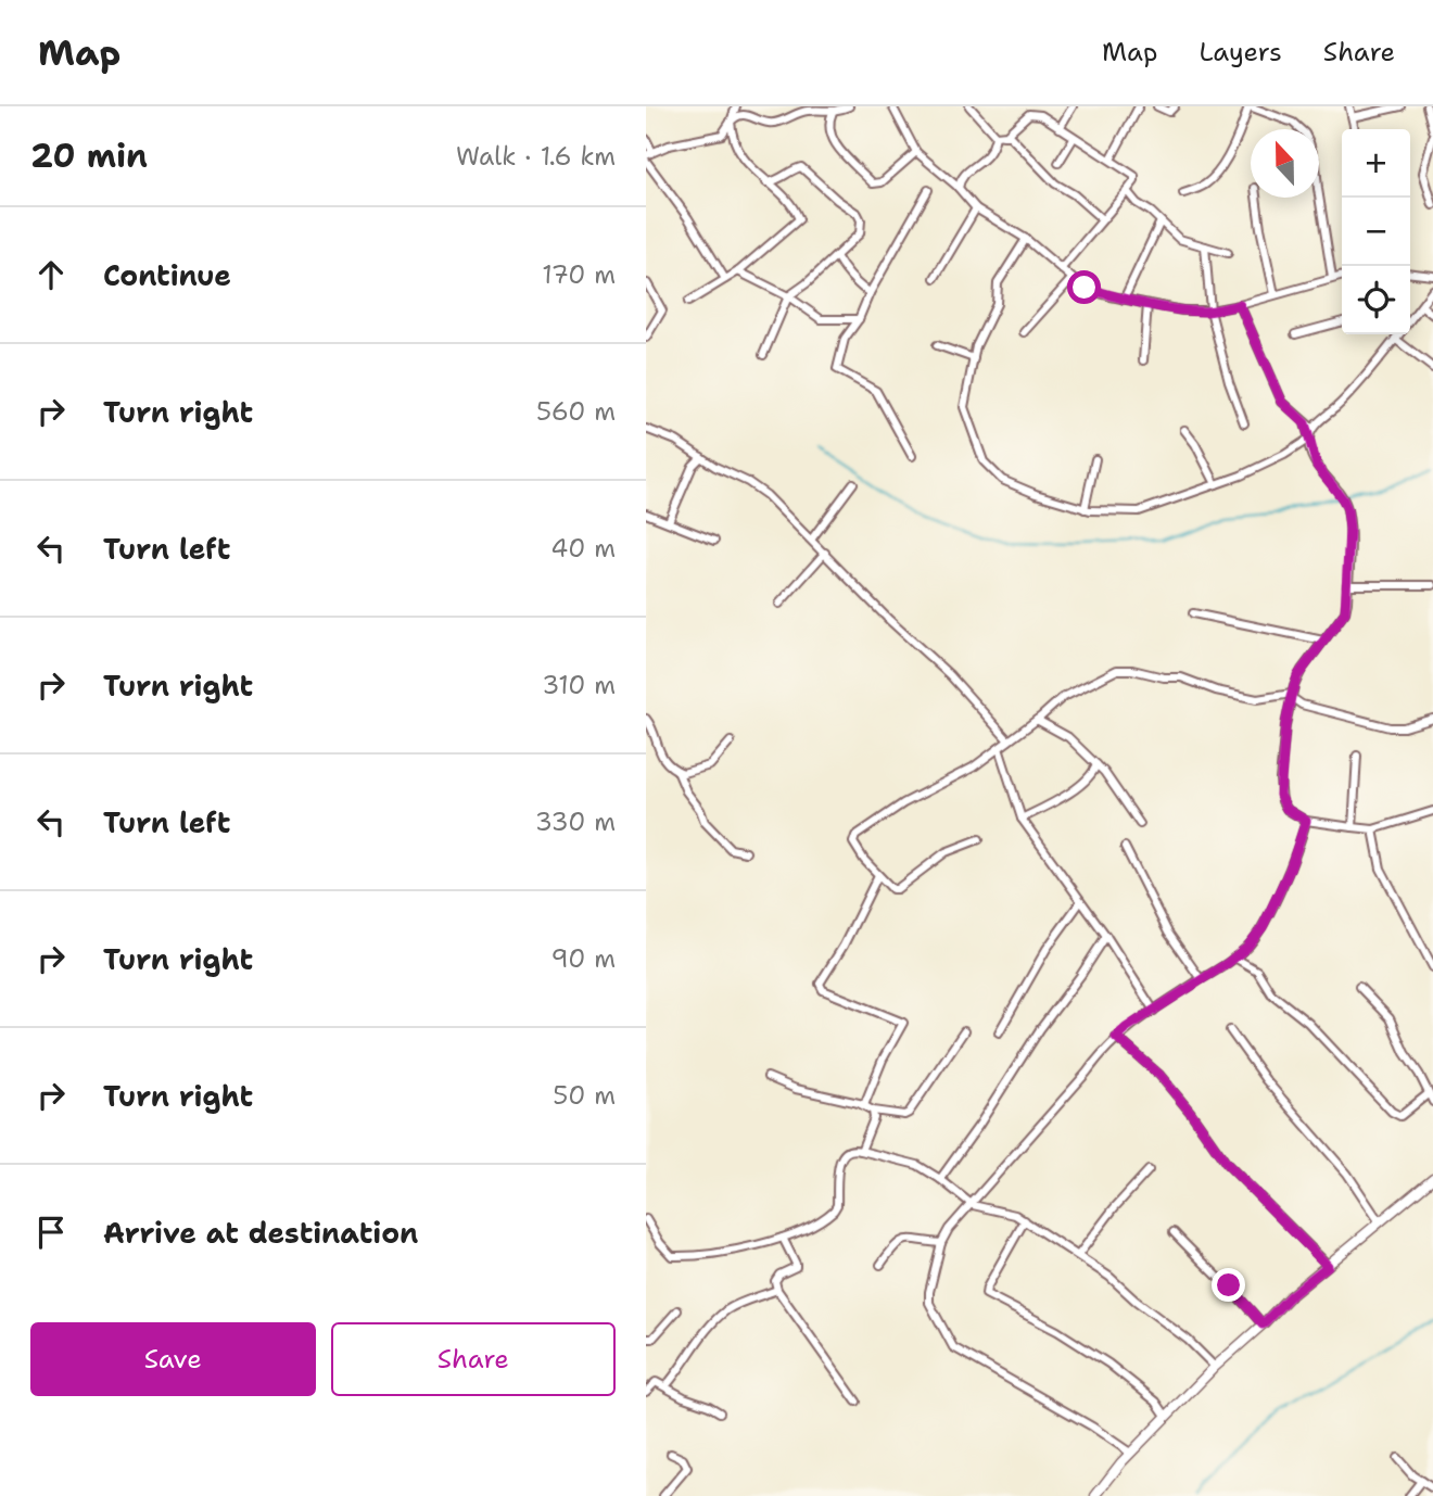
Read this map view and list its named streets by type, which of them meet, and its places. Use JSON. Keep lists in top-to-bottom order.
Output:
{
  "north": "top",
  "page": {
    "header": "Map",
    "nav": ["Map", "Layers", "Share"],
    "heading": ["20 min", "Walk · 1.6 km"],
    "map_buttons": ["+", "−"],
    "list": [
      ["Continue", "170 m"],
      ["Turn right", "560 m"],
      ["Turn left", "40 m"],
      ["Turn right", "310 m"],
      ["Turn left", "330 m"],
      ["Turn right", "90 m"],
      ["Turn right", "50 m"],
      "Arrive at destination"
    ],
    "buttons": ["Save", "Share"]
  }
}
